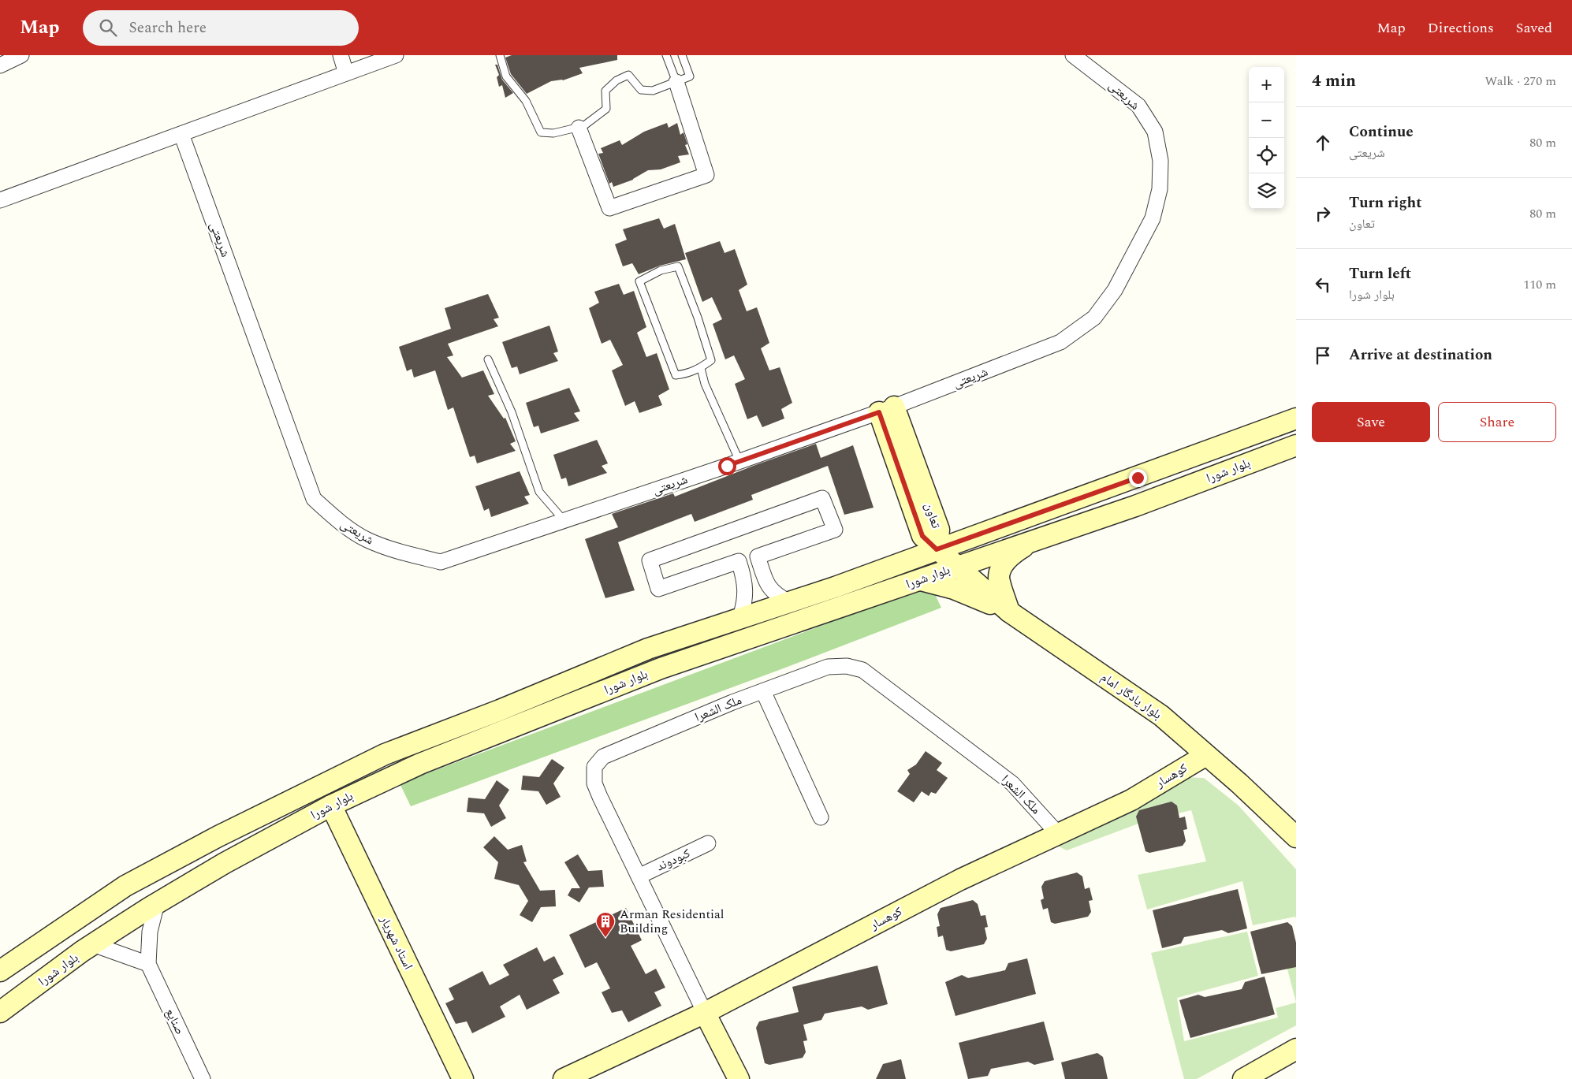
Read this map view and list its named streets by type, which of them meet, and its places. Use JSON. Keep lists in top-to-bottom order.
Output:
{
  "streets": {
    "main road": [
      "بلوار شورا",
      "تعاون",
      "بلوار یادگار امام",
      "کوهسار",
      "استاد شهریار"
    ],
    "street": [
      "شریعتی",
      "ملک الشعرا",
      "کبودوند",
      "صنایع"
    ]
  },
  "crossings": [
    ["شریعتی", "تعاون"],
    ["بلوار شورا", "تعاون"],
    ["بلوار شورا", "بلوار یادگار امام"],
    ["بلوار شورا", "استاد شهریار"],
    ["تعاون", "بلوار یادگار امام"],
    ["بلوار یادگار امام", "کوهسار"],
    ["ملک الشعرا", "کوهسار"],
    ["ملک الشعرا", "کبودوند"]
  ],
  "places": {
    "building": ["Arman Residential Building"]
  },
  "page": {
    "header": "Map",
    "search": "Search here",
    "nav": ["Map", "Directions", "Saved"],
    "heading": ["4 min", "Walk · 270 m"],
    "map_buttons": ["+", "−"],
    "list": [
      ["Continue", "شریعتی", "80 m"],
      ["Turn right", "تعاون", "80 m"],
      ["Turn left", "بلوار شورا", "110 m"],
      "Arrive at destination"
    ],
    "buttons": ["Save", "Share"]
  }
}
